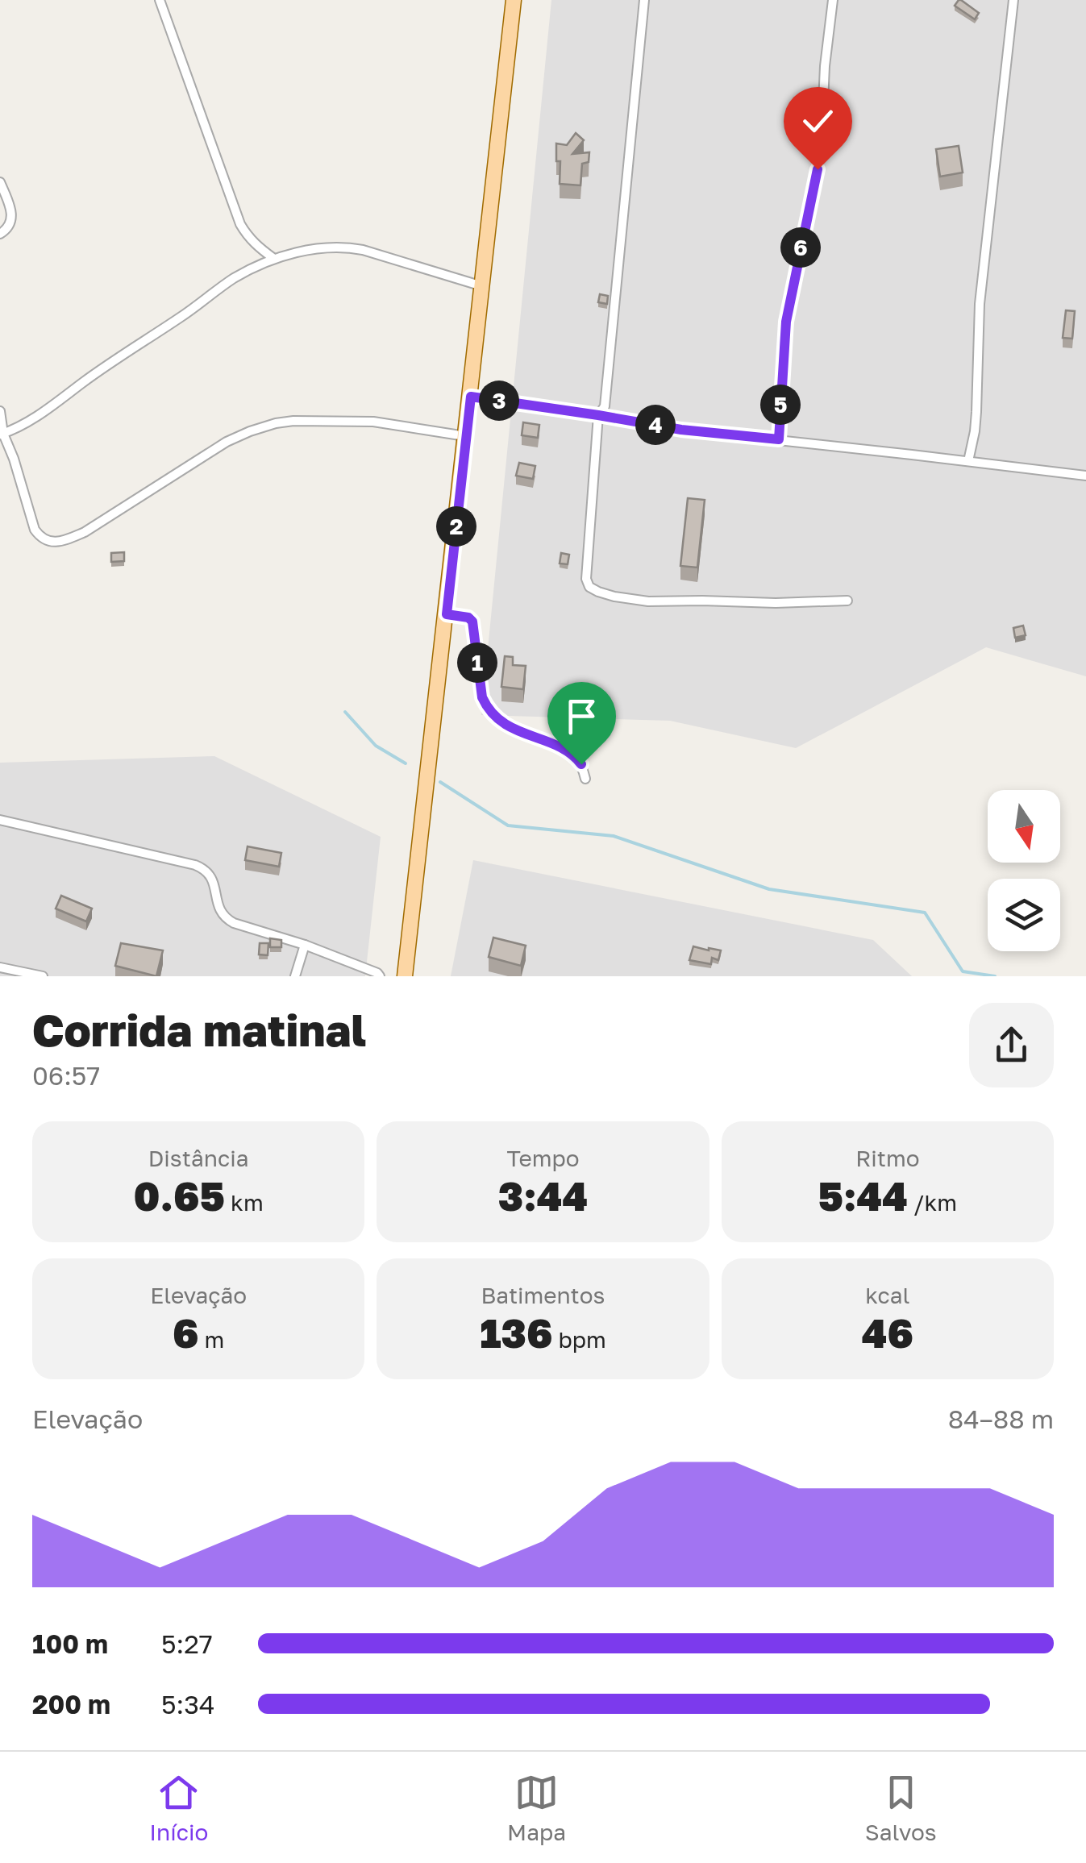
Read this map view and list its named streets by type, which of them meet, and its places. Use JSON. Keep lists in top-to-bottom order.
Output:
{
  "north": "bottom",
  "page": {
    "pins": [
      "6",
      "3",
      "5",
      "4",
      "2",
      "1"
    ],
    "heading": ["Corrida matinal", "06:57"],
    "stats": [
      ["Distância", "0.65 km"],
      ["Tempo", "3:44"],
      ["Ritmo", "5:44 /km"],
      ["Elevação", "6 m"],
      ["Batimentos", "136 bpm"],
      ["kcal", "46"]
    ],
    "chart": ["Elevação", "84–88 m"],
    "list": [
      {
        "name": "100 m",
        "note": "5:27"
      },
      {
        "name": "200 m",
        "note": "5:34"
      }
    ],
    "tabs": ["Início", "Mapa", "Salvos"]
  }
}
